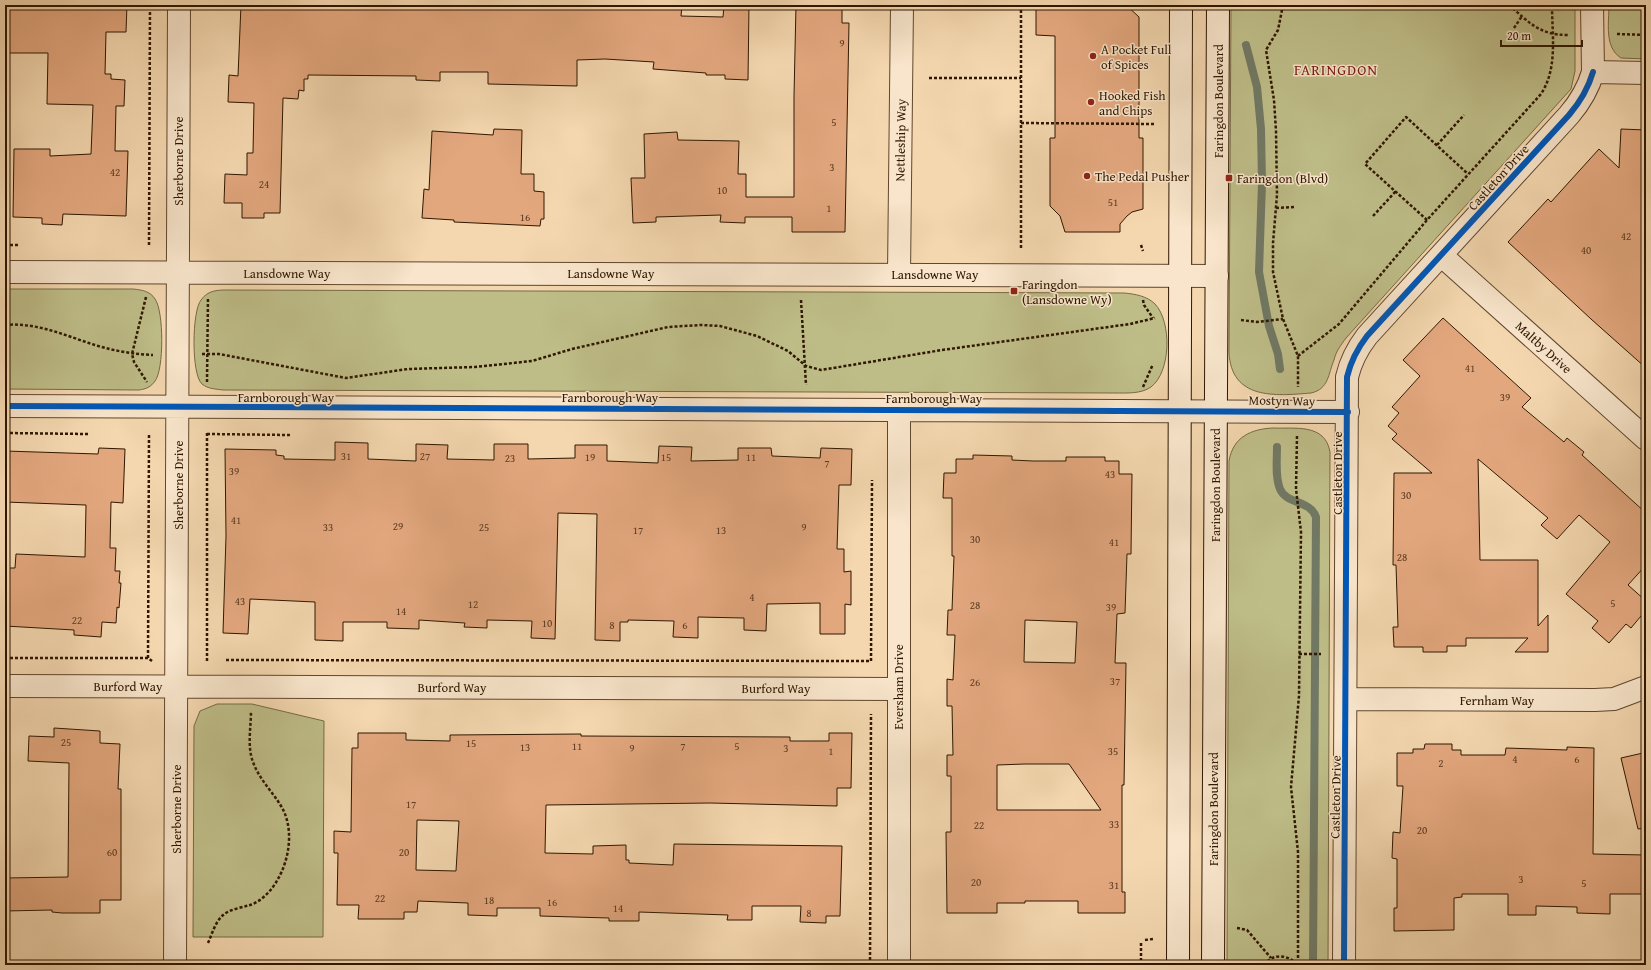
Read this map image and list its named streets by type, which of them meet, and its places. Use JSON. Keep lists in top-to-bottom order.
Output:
{
  "streets": {
    "street": [
      "Faringdon Boulevard",
      "Nettleship Way",
      "Sherborne Drive",
      "Castleton Drive",
      "Lansdowne Way",
      "Maltby Drive",
      "Farnborough Way",
      "Mostyn Way",
      "Burford Way",
      "Eversham Drive",
      "Fernham Way"
    ]
  },
  "crossings": [
    ["Faringdon Boulevard", "Lansdowne Way"],
    ["Faringdon Boulevard", "Farnborough Way"],
    ["Faringdon Boulevard", "Mostyn Way"],
    ["Nettleship Way", "Lansdowne Way"],
    ["Sherborne Drive", "Lansdowne Way"],
    ["Sherborne Drive", "Farnborough Way"],
    ["Sherborne Drive", "Burford Way"],
    ["Castleton Drive", "Maltby Drive"],
    ["Castleton Drive", "Mostyn Way"],
    ["Castleton Drive", "Fernham Way"],
    ["Farnborough Way", "Mostyn Way"],
    ["Farnborough Way", "Eversham Drive"],
    ["Burford Way", "Eversham Drive"]
  ],
  "districts": ["FARINGDON"],
  "places": {
    "other": ["A Pocket Full of Spices", "Hooked Fish and Chips", "The Pedal Pusher"],
    "transit": ["Faringdon (Blvd)", "Faringdon (Lansdowne Wy)"]
  },
  "house_numbers": [
    "9",
    "5",
    "3",
    "42",
    "24",
    "10",
    "51",
    "1",
    "16",
    "42",
    "40",
    "41",
    "39",
    "31",
    "27",
    "19",
    "15",
    "11",
    "23",
    "7",
    "39",
    "43",
    "30",
    "41",
    "29",
    "33",
    "25",
    "9",
    "17",
    "13",
    "30",
    "41",
    "28",
    "4",
    "43",
    "5",
    "12",
    "28",
    "39",
    "14",
    "22",
    "10",
    "8",
    "6",
    "37",
    "26",
    "25",
    "15",
    "11",
    "7",
    "5",
    "13",
    "9",
    "3",
    "1",
    "35",
    "4",
    "6",
    "2",
    "17",
    "33",
    "22",
    "20",
    "60",
    "20",
    "3",
    "20",
    "5",
    "31",
    "22",
    "18",
    "16",
    "14",
    "8"
  ],
  "scale_bar": "20 m"
}
